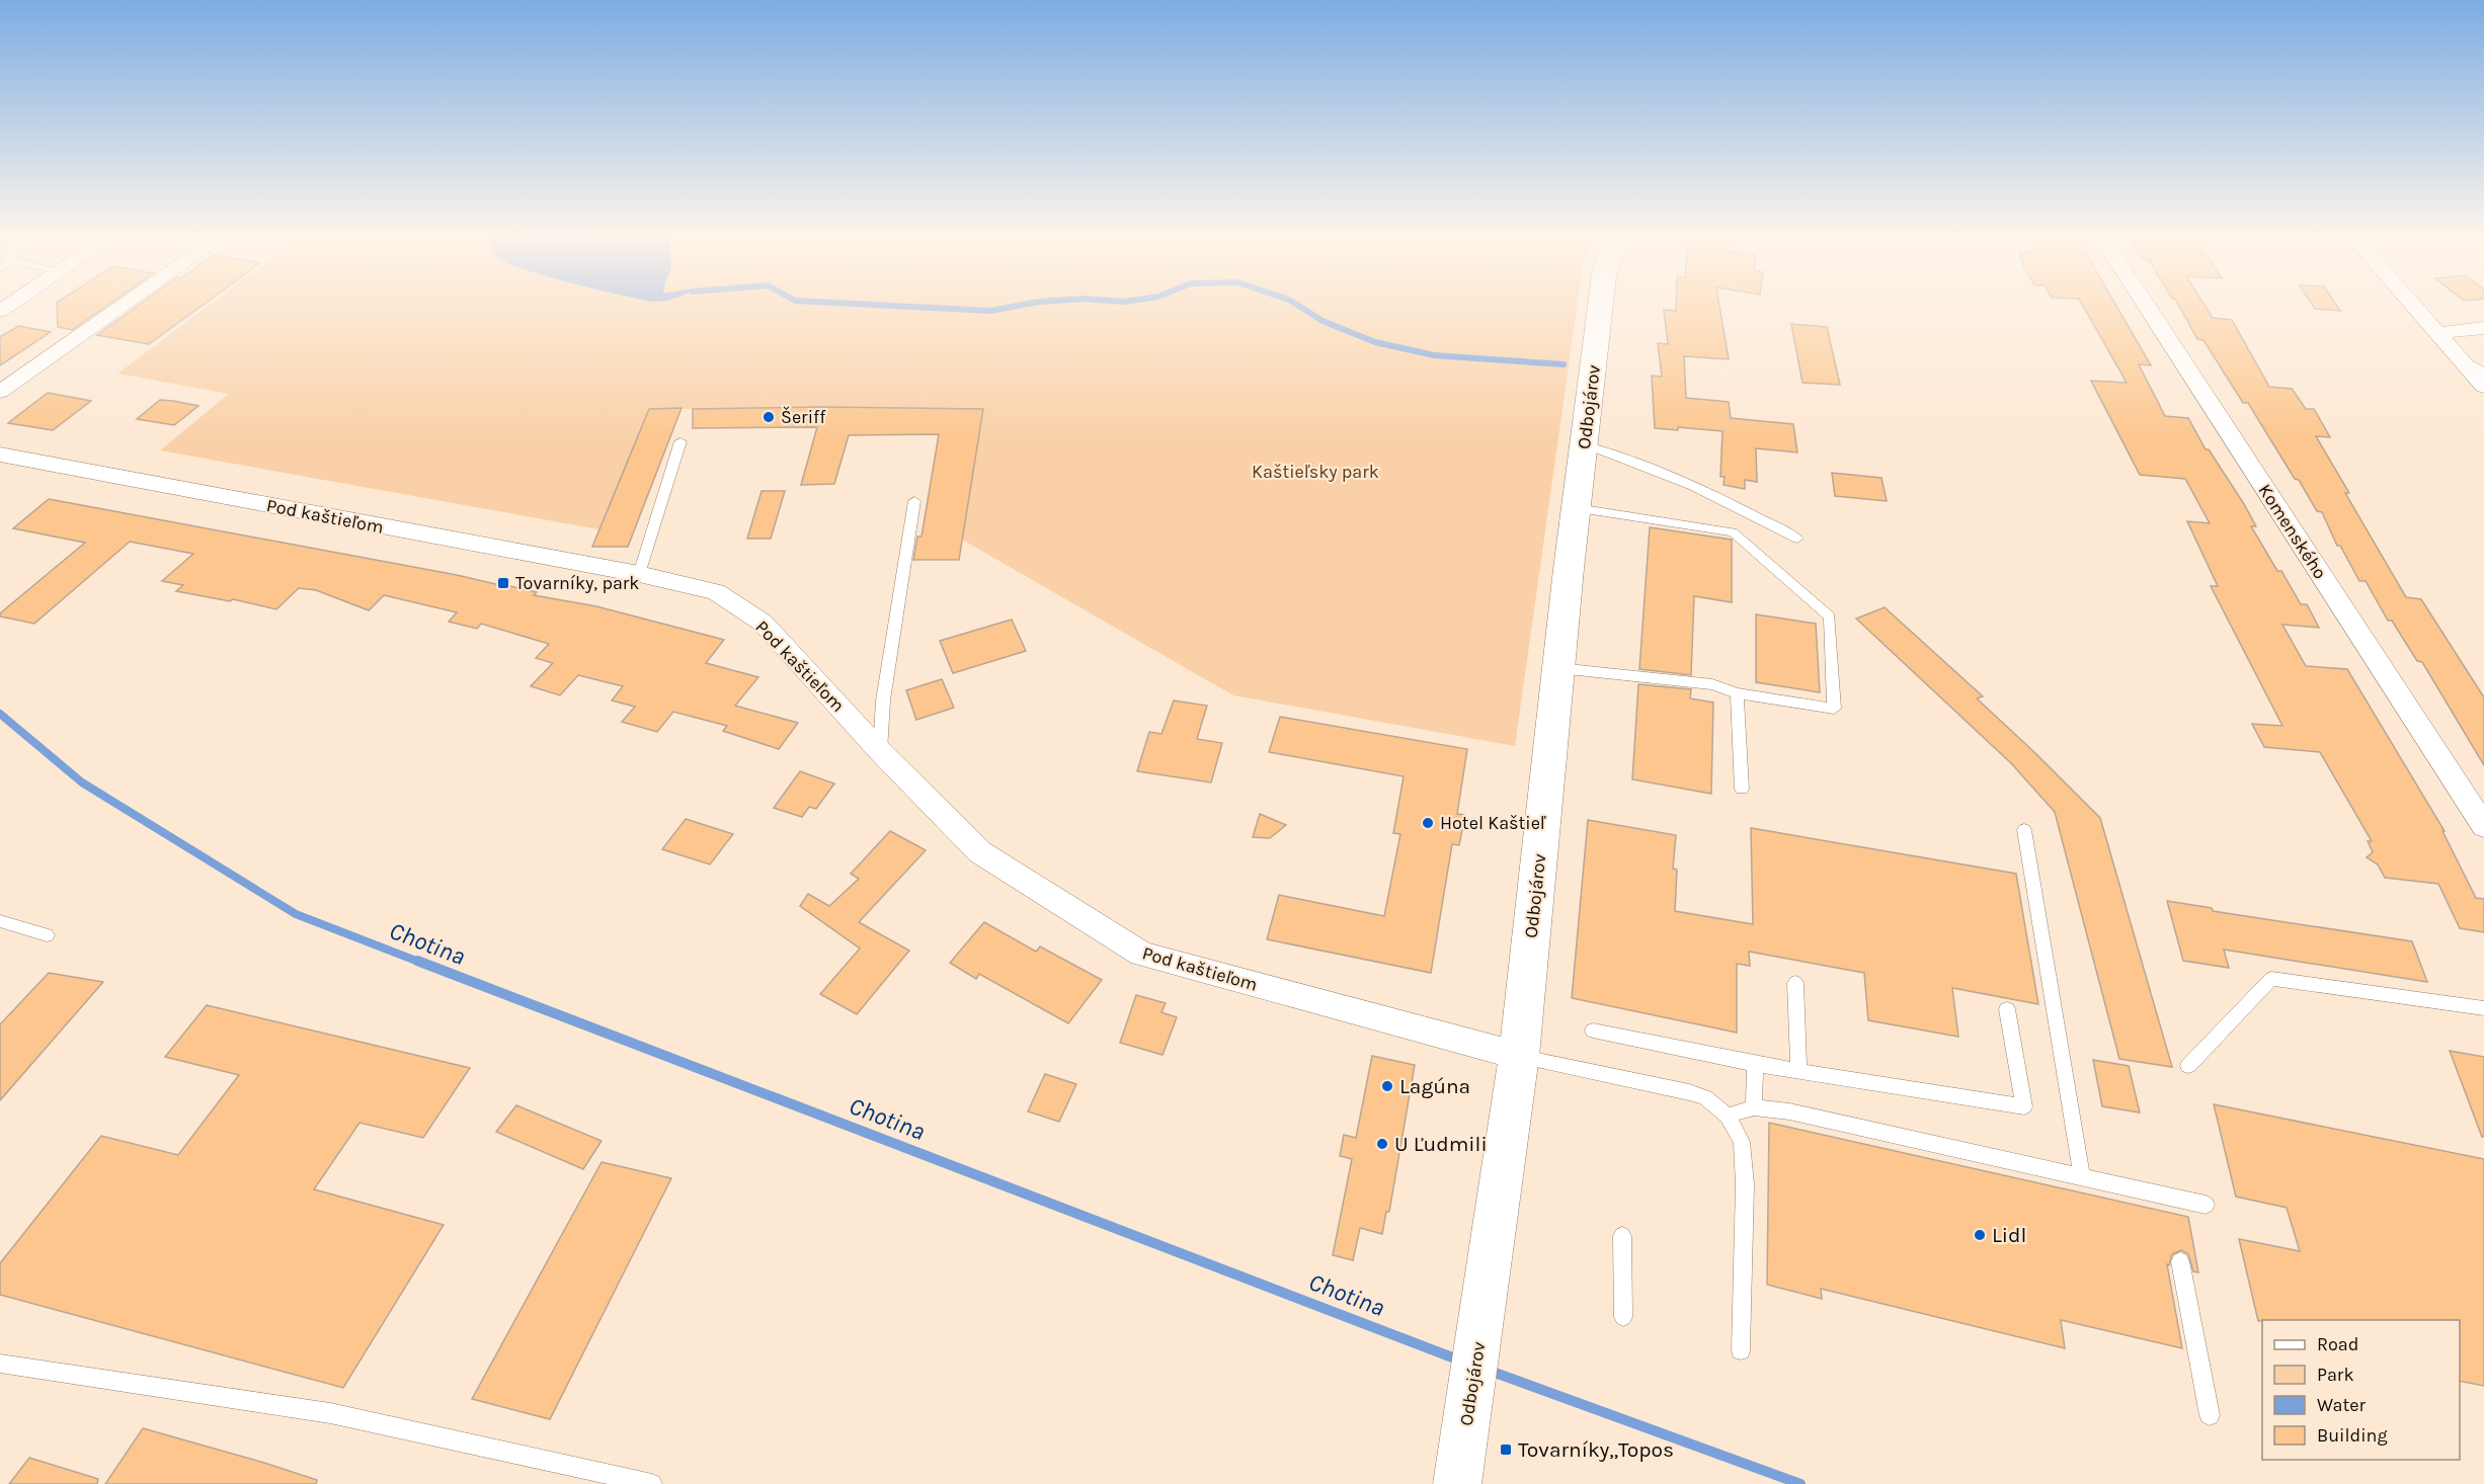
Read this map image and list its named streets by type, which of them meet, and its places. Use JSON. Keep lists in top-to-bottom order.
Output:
{
  "streets": {
    "main road": ["Odbojárov"],
    "street": ["Pod kaštieľom", "Komenského"]
  },
  "crossings": [
    ["Odbojárov", "Pod kaštieľom"]
  ],
  "water": ["Chotina"],
  "parks": ["Kaštieľsky park"],
  "places": {
    "other": [
      "Šeriff",
      "Hotel Kaštieľ",
      "Lagúna",
      "U Ľudmili",
      "Lidl"
    ],
    "transit": ["Tovarníky, park", "Tovarníky,,Topos"]
  },
  "legend": [
    "Road",
    "Park",
    "Water",
    "Building"
  ]
}
